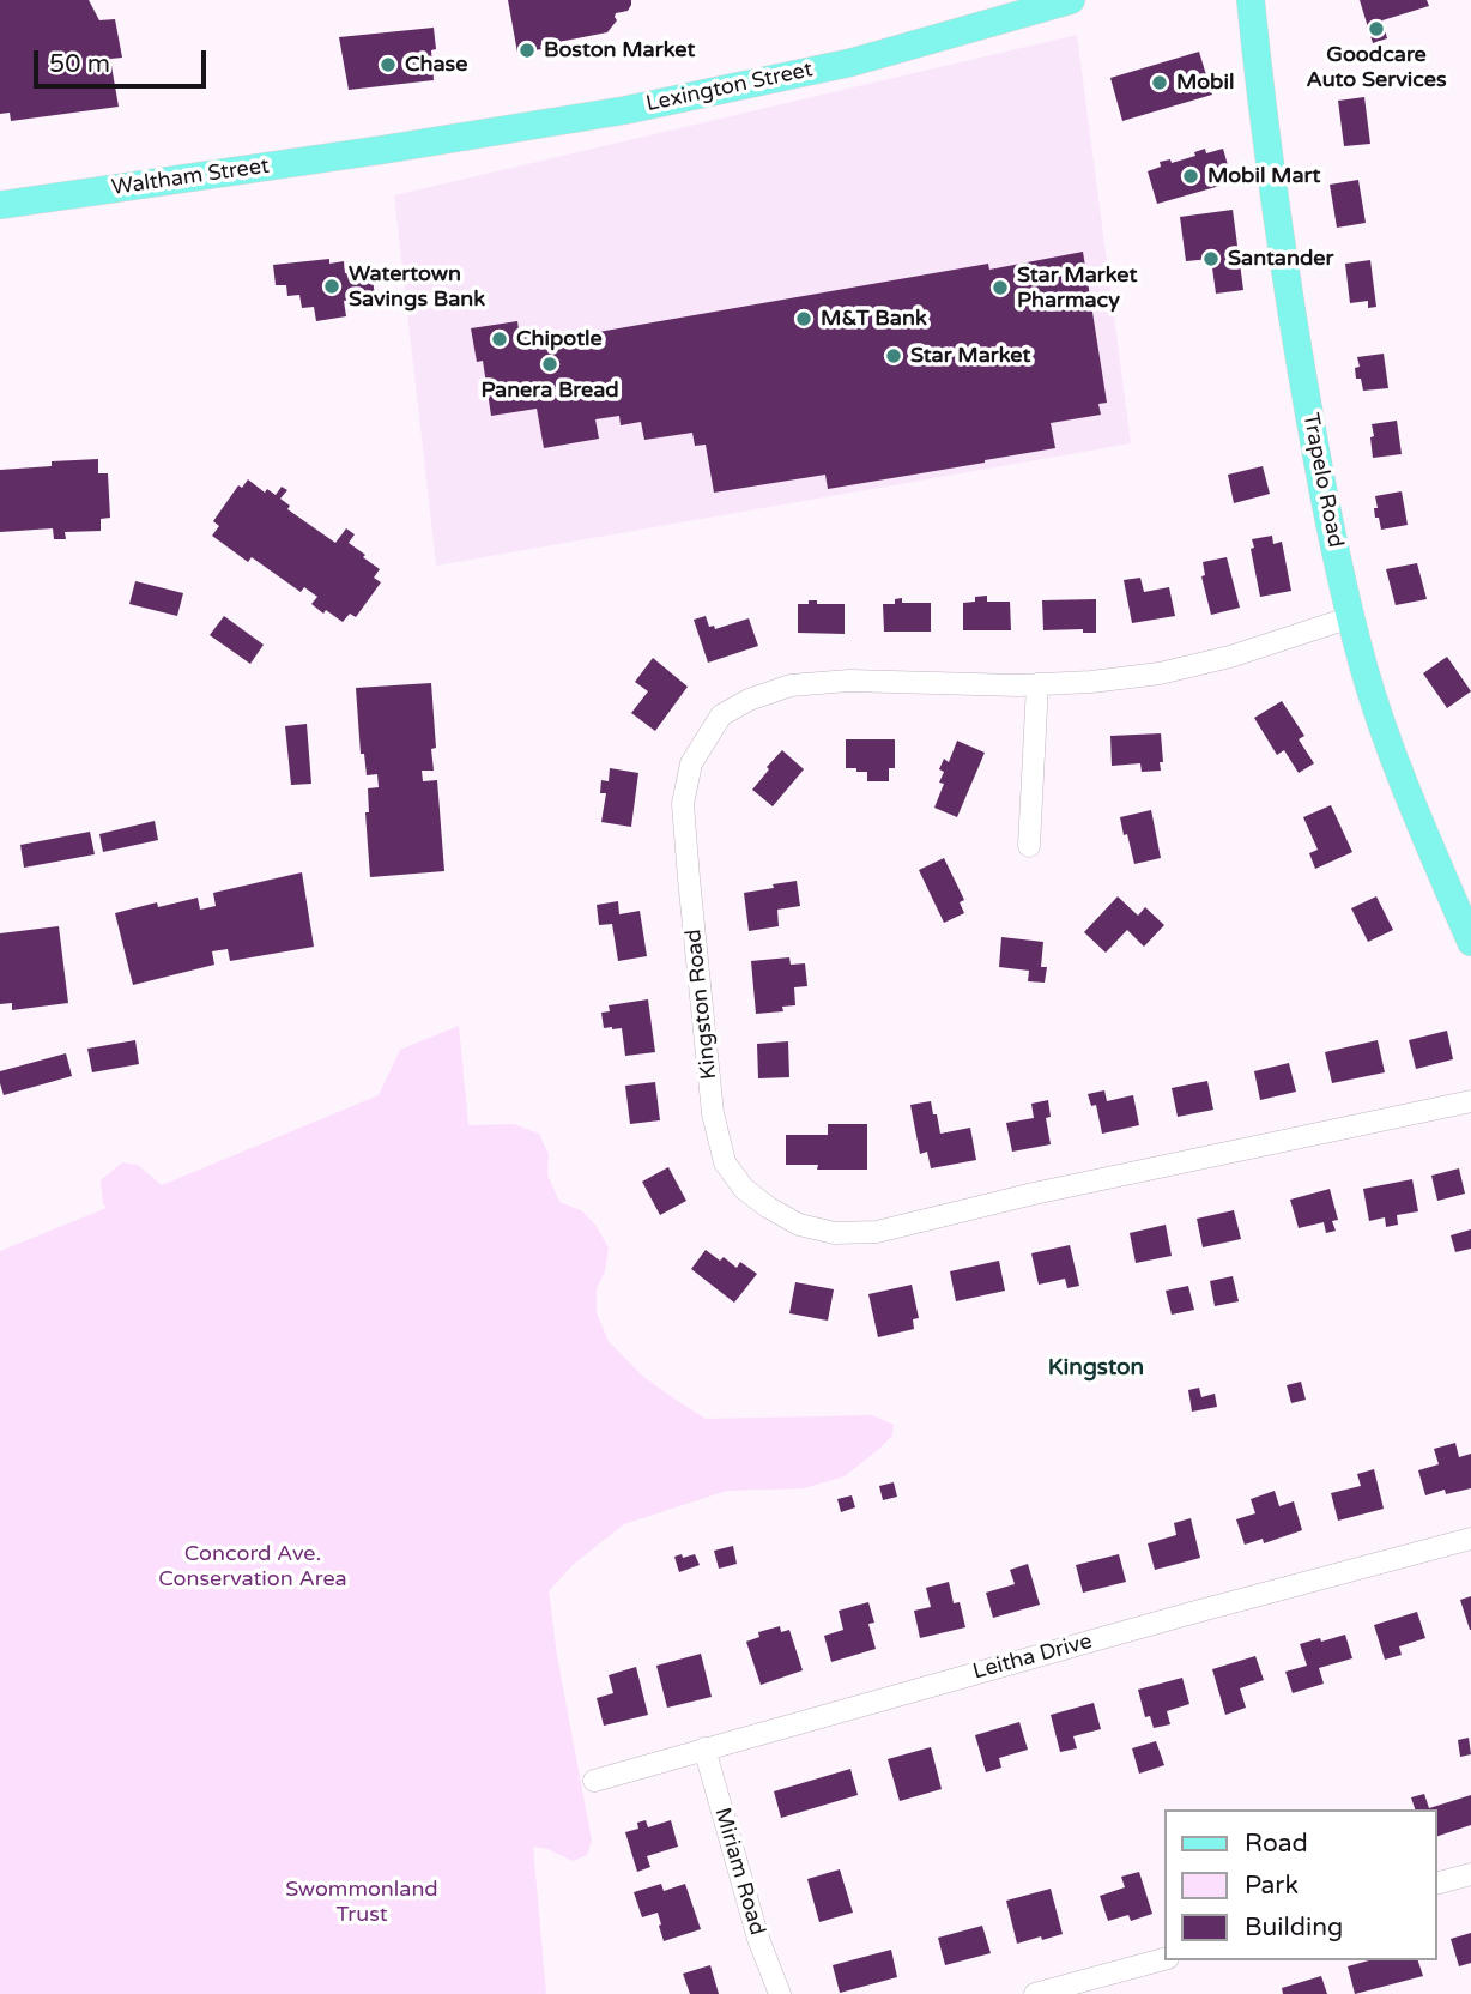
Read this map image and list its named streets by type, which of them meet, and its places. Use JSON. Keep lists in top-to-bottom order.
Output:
{
  "streets": {
    "main road": ["Lexington Street", "Waltham Street", "Trapelo Road"],
    "street": ["Kingston Road", "Leitha Drive", "Miriam Road"]
  },
  "crossings": [
    ["Lexington Street", "Waltham Street"],
    ["Trapelo Road", "Kingston Road"],
    ["Leitha Drive", "Miriam Road"]
  ],
  "districts": ["Kingston"],
  "parks": ["Concord Ave. Conservation Area", "Swommonland Trust"],
  "places": [
    "Goodcare Auto Services",
    "Boston Market",
    "Chase",
    "Mobil",
    "Mobil Mart",
    "Santander",
    "Watertown Savings Bank",
    "Star Market Pharmacy",
    "M&T Bank",
    "Chipotle",
    "Star Market",
    "Panera Bread"
  ],
  "legend": ["Road", "Park", "Building"],
  "scale_bar": "50 m"
}
